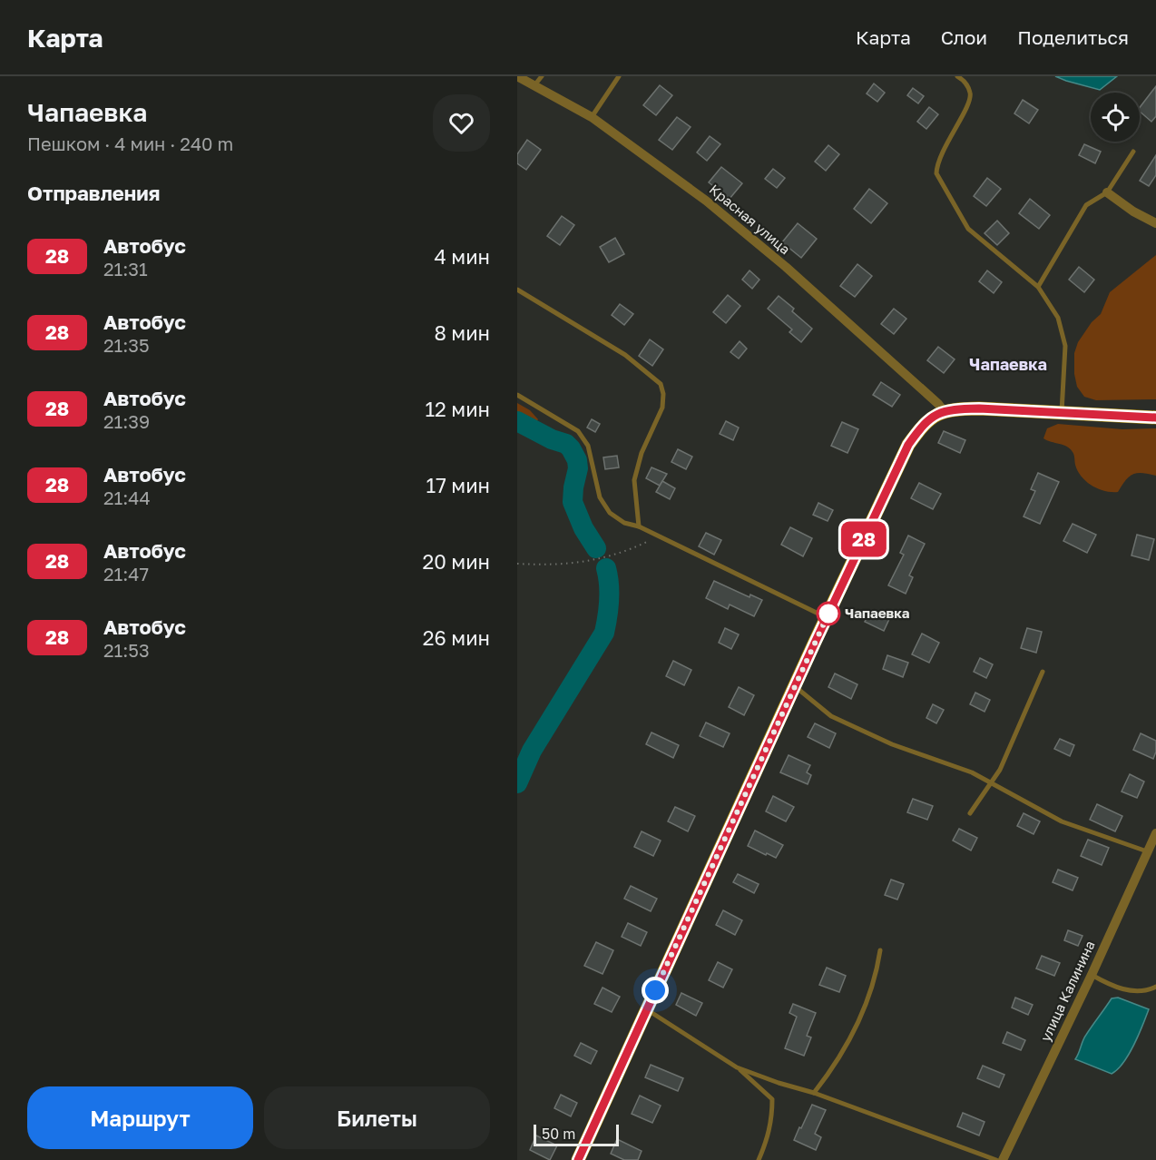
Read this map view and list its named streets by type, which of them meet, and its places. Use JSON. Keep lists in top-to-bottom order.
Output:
{
  "streets": {
    "street": ["Красная улица", "улица Калинина"]
  },
  "districts": ["Чапаевка"],
  "places": ["Чапаевка"],
  "lines": ["bus line 28"],
  "scale_bar": "50 m",
  "page": {
    "header": "Карта",
    "nav": ["Карта", "Слои", "Поделиться"],
    "heading": [
      ["Чапаевка", "Пешком · 4 мин · 240 m"],
      "Отправления"
    ],
    "on_map": "28",
    "list": [
      {
        "mark": "28",
        "name": "Автобус",
        "note": "21:31",
        "value": "4 мин"
      },
      {
        "mark": "28",
        "name": "Автобус",
        "note": "21:35",
        "value": "8 мин"
      },
      {
        "mark": "28",
        "name": "Автобус",
        "note": "21:39",
        "value": "12 мин"
      },
      {
        "mark": "28",
        "name": "Автобус",
        "note": "21:44",
        "value": "17 мин"
      },
      {
        "mark": "28",
        "name": "Автобус",
        "note": "21:47",
        "value": "20 мин"
      },
      {
        "mark": "28",
        "name": "Автобус",
        "note": "21:53",
        "value": "26 мин"
      }
    ],
    "buttons": ["Маршрут", "Билеты"],
    "scale": "50 m"
  }
}
